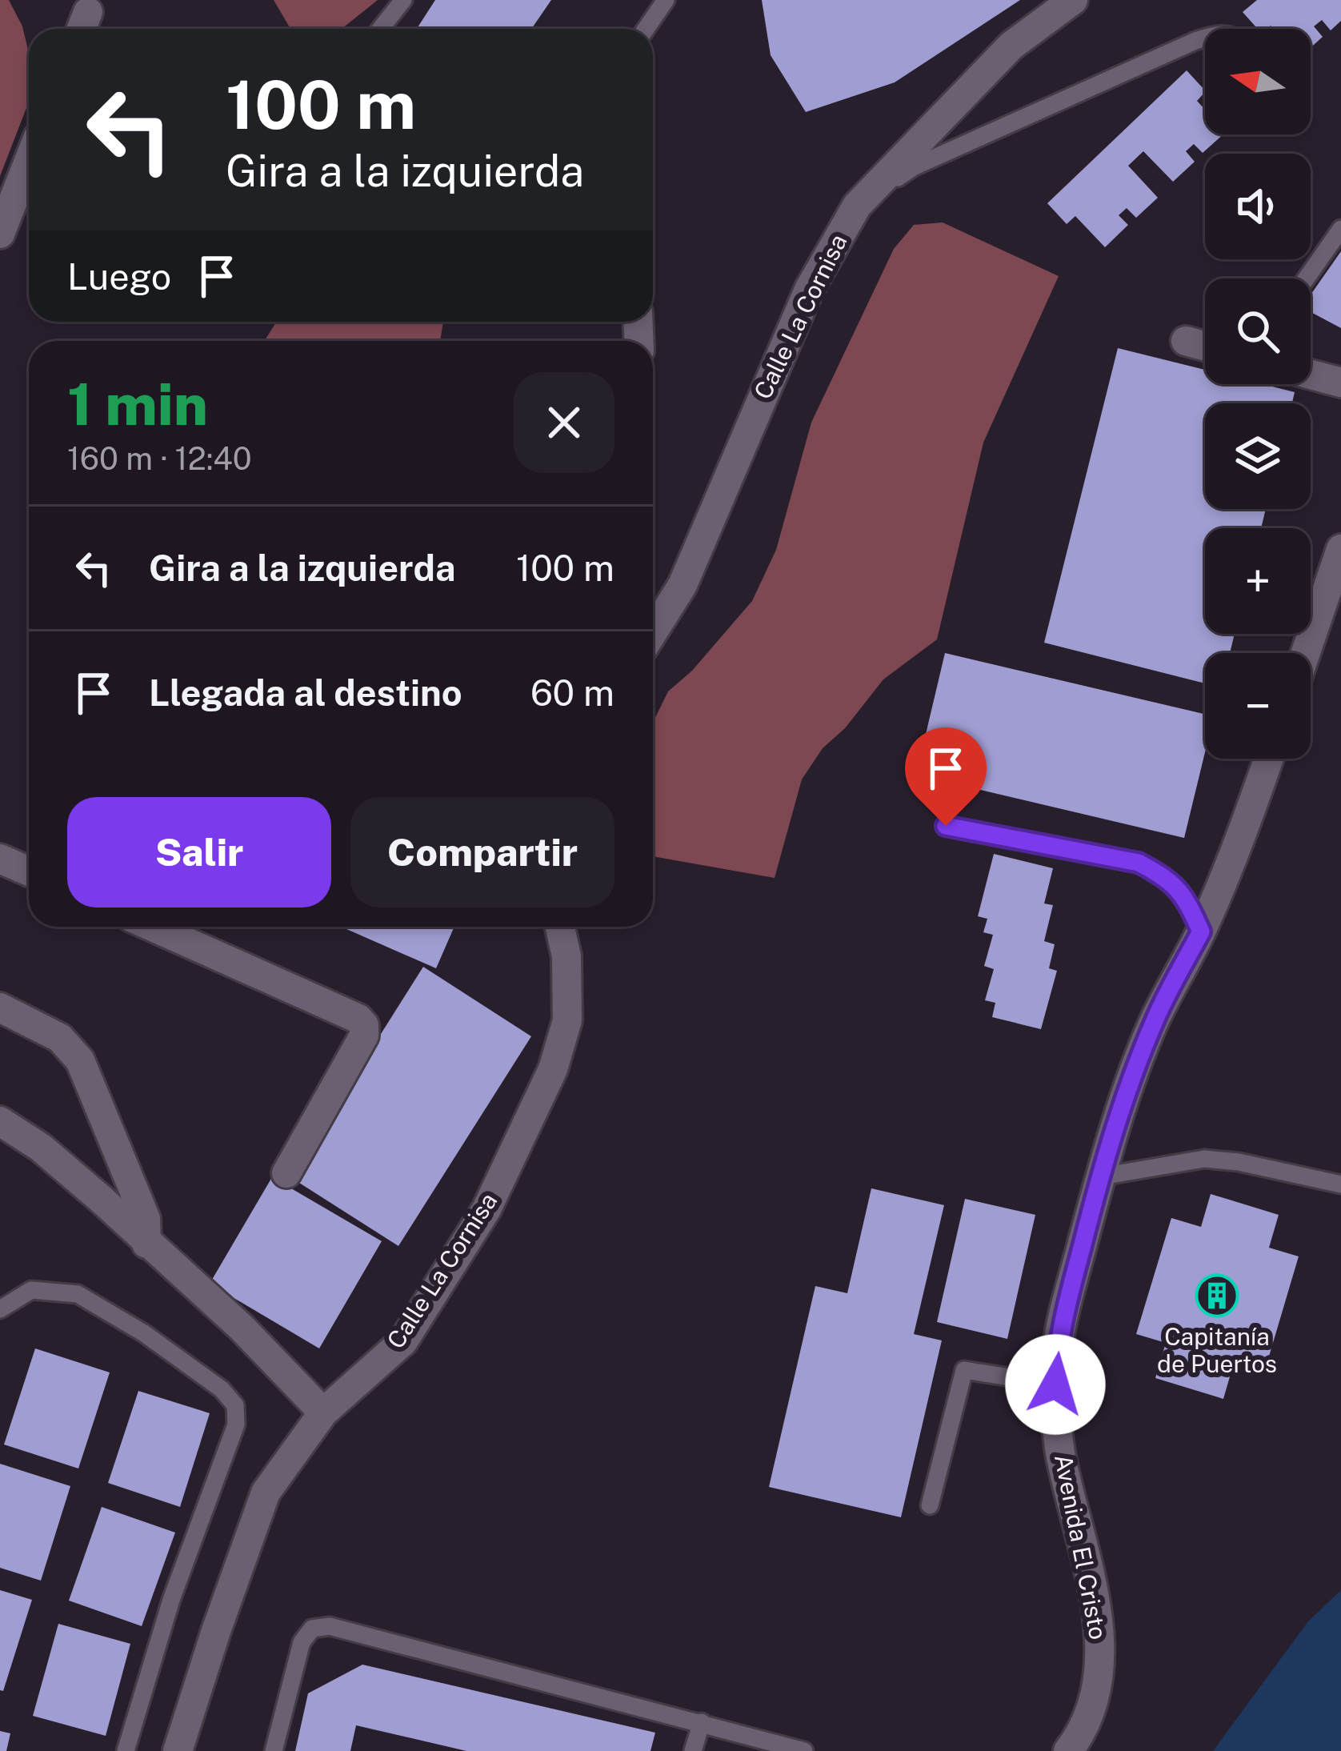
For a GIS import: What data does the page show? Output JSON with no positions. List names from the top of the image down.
{
  "streets": {
    "street": ["Calle La Cornisa", "Avenida El Cristo"]
  },
  "places": {
    "building": ["Capitanía de Puertos"]
  },
  "north": "left",
  "page": {
    "map_buttons": ["+", "−"],
    "turn": ["100 m", "Gira a la izquierda"],
    "then": "Luego",
    "heading": ["1 min", "160 m · 12:40"],
    "list": [
      {
        "name": "Gira a la izquierda",
        "value": "100 m"
      },
      {
        "name": "Llegada al destino",
        "value": "60 m"
      }
    ],
    "buttons": ["Salir", "Compartir"]
  }
}
